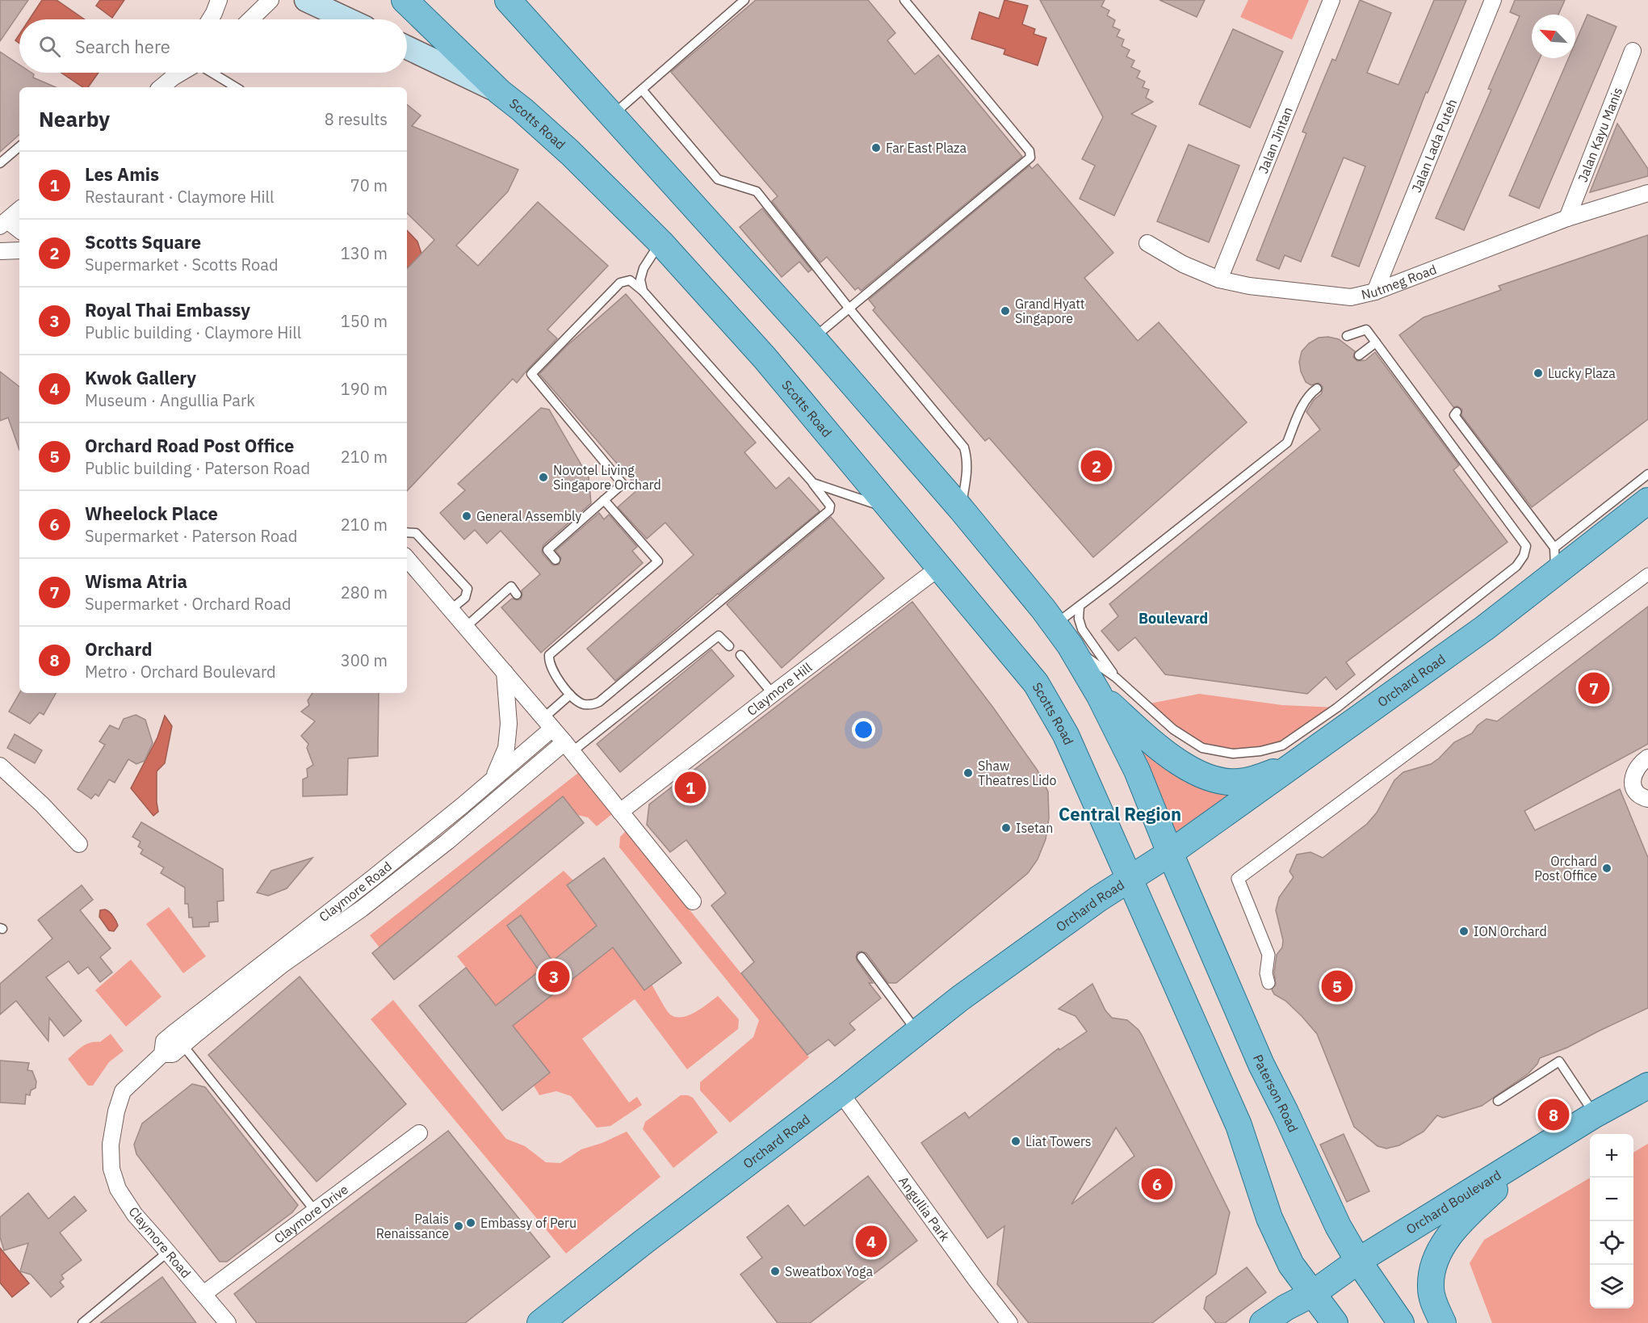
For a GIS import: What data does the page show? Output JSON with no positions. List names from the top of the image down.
{
  "streets": {
    "main road": [
      "Scotts Road",
      "Orchard Road",
      "Paterson Road",
      "Orchard Boulevard"
    ],
    "street": [
      "Jalan Kayu Manis",
      "Jalan Jintan",
      "Jalan Lada Puteh",
      "Nutmeg Road",
      "Claymore Hill",
      "Claymore Road",
      "Angullia Park",
      "Claymore Drive"
    ]
  },
  "crossings": [
    ["Scotts Road", "Orchard Road"],
    ["Scotts Road", "Claymore Hill"],
    ["Jalan Kayu Manis", "Nutmeg Road"],
    ["Jalan Jintan", "Nutmeg Road"],
    ["Jalan Lada Puteh", "Nutmeg Road"],
    ["Orchard Road", "Paterson Road"],
    ["Orchard Road", "Angullia Park"],
    ["Claymore Road", "Claymore Drive"],
    ["Paterson Road", "Orchard Boulevard"]
  ],
  "districts": ["Boulevard", "Central Region"],
  "places": [
    "Far East Plaza",
    "Grand Hyatt Singapore",
    "Lucky Plaza",
    "Novotel Living Singapore Orchard",
    "General Assembly",
    "Shaw Theatres Lido",
    "Isetan",
    "Orchard Post Office",
    "ION Orchard",
    "Liat Towers",
    "Embassy of Peru",
    "Palais Renaissance",
    "Sweatbox Yoga"
  ],
  "north": "top left",
  "page": {
    "search": "Search here",
    "heading": ["Nearby", "8 results"],
    "list": [
      {
        "mark": "1",
        "name": "Les Amis",
        "note": "Restaurant · Claymore Hill",
        "value": "70 m"
      },
      {
        "mark": "2",
        "name": "Scotts Square",
        "note": "Supermarket · Scotts Road",
        "value": "130 m"
      },
      {
        "mark": "3",
        "name": "Royal Thai Embassy",
        "note": "Public building · Claymore Hill",
        "value": "150 m"
      },
      {
        "mark": "4",
        "name": "Kwok Gallery",
        "note": "Museum · Angullia Park",
        "value": "190 m"
      },
      {
        "mark": "5",
        "name": "Orchard Road Post Office",
        "note": "Public building · Paterson Road",
        "value": "210 m"
      },
      {
        "mark": "6",
        "name": "Wheelock Place",
        "note": "Supermarket · Paterson Road",
        "value": "210 m"
      },
      {
        "mark": "7",
        "name": "Wisma Atria",
        "note": "Supermarket · Orchard Road",
        "value": "280 m"
      },
      {
        "mark": "8",
        "name": "Orchard",
        "note": "Metro · Orchard Boulevard",
        "value": "300 m"
      }
    ],
    "pins": [
      "2",
      "7",
      "1",
      "3",
      "5",
      "8",
      "6",
      "4"
    ],
    "map_buttons": ["+", "−"]
  }
}
